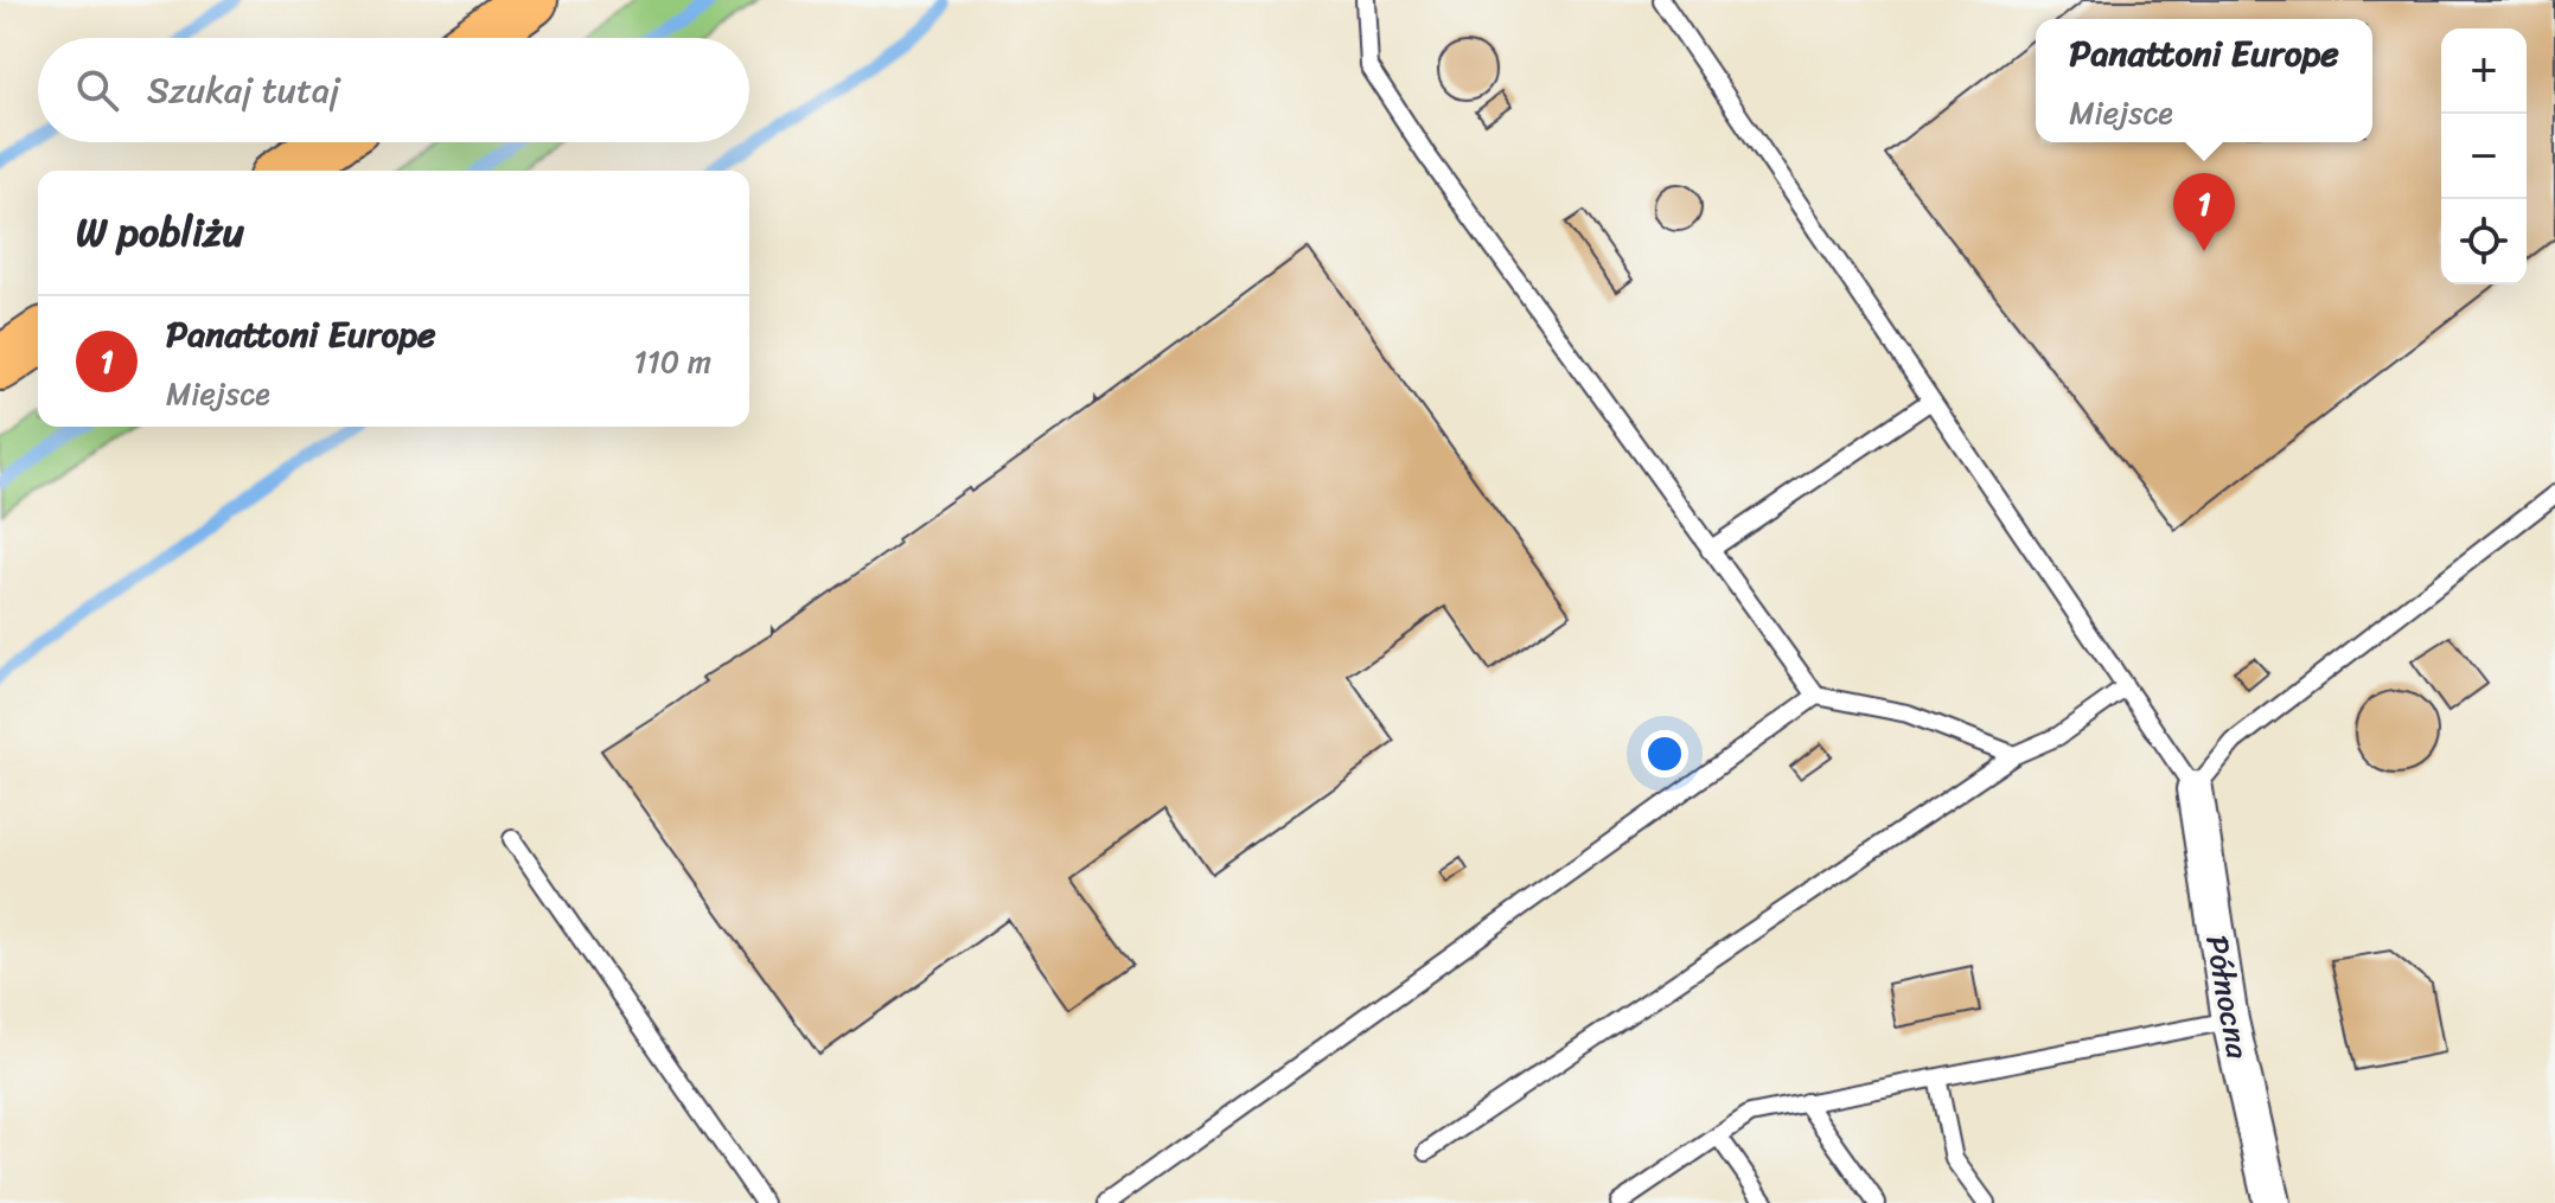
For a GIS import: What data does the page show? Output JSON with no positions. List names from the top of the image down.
{
  "streets": {
    "street": ["Północna"]
  },
  "page": {
    "popup": ["Panattoni Europe", "Miejsce"],
    "map_buttons": ["+", "−"],
    "search": "Szukaj tutaj",
    "heading": "W pobliżu",
    "pins": "1",
    "list": [
      {
        "mark": "1",
        "name": "Panattoni Europe",
        "note": "Miejsce",
        "value": "110 m"
      }
    ]
  }
}
